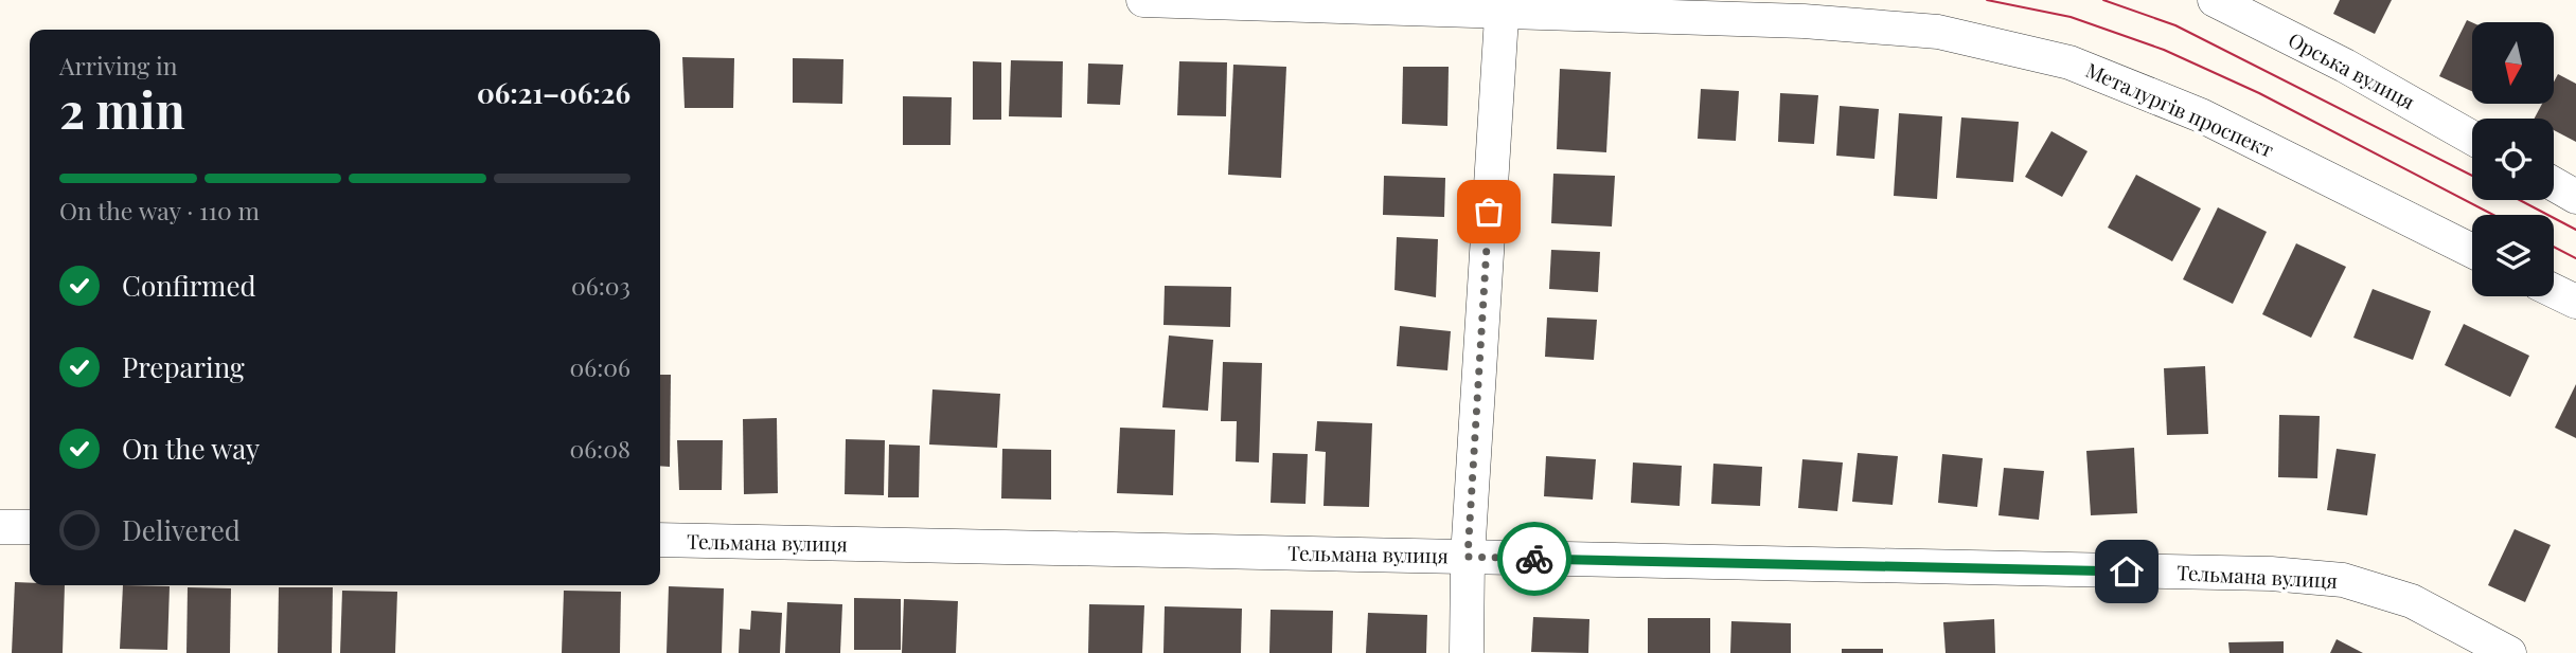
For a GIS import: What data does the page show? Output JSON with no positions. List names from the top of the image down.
{
  "streets": {
    "street": ["Орська вулиця", "Металургів проспект", "Тельмана вулиця"]
  },
  "north": "bottom",
  "page": {
    "heading": ["2 min", "Arriving in", "06:21–06:26"],
    "bar": "On the way · 110 m",
    "list": [
      ["Confirmed", "06:03"],
      ["Preparing", "06:06"],
      ["On the way", "06:08"],
      "Delivered"
    ]
  }
}
